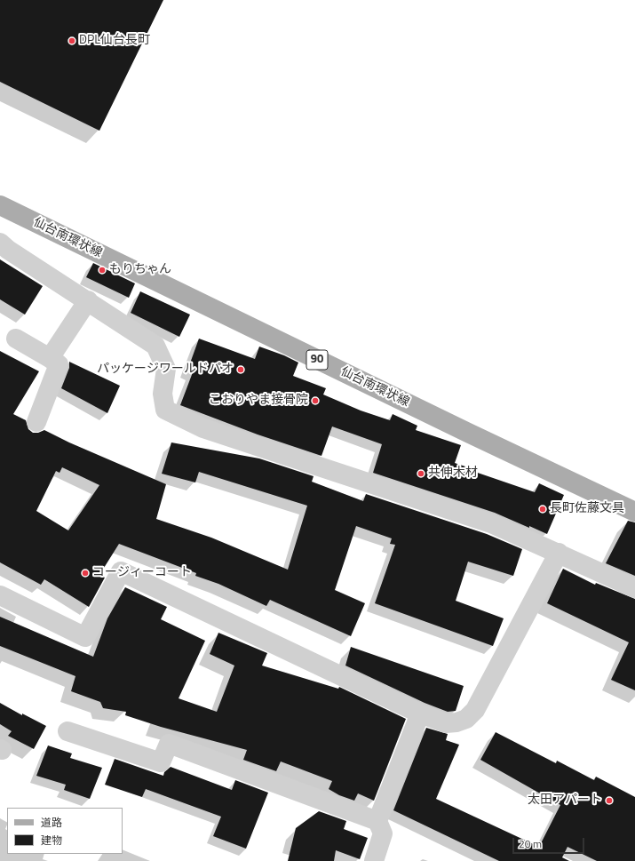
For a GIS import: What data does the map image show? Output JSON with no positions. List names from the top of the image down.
{
  "streets": {
    "main road": ["仙台南環状線", "90"]
  },
  "places": [
    "DPL仙台長町",
    "もりちゃん",
    "パッケージワールドパオ",
    "こおりやま接骨院",
    "共伸木材",
    "長町佐藤文具",
    "コージィーコート",
    "太田アパート"
  ],
  "legend": ["道路", "建物"],
  "scale_bar": "20 m"
}
